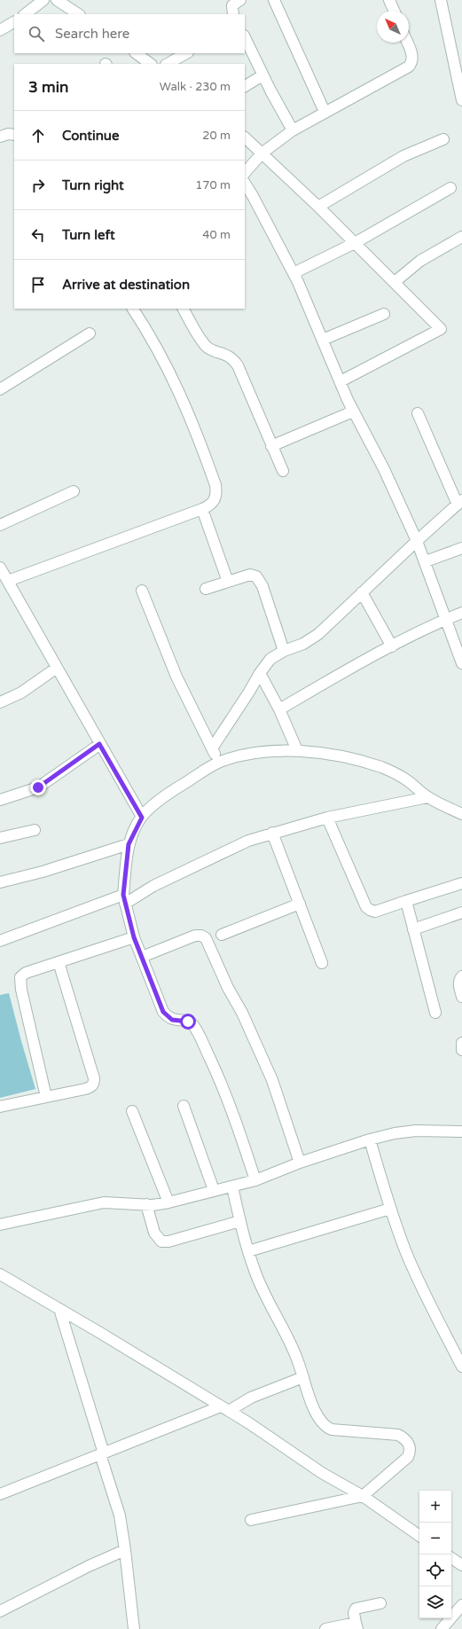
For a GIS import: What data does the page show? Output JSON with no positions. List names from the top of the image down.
{
  "north": "top left",
  "page": {
    "search": "Search here",
    "heading": ["3 min", "Walk · 230 m"],
    "list": [
      ["Continue", "20 m"],
      ["Turn right", "170 m"],
      ["Turn left", "40 m"],
      "Arrive at destination"
    ],
    "map_buttons": ["+", "−"]
  }
}
